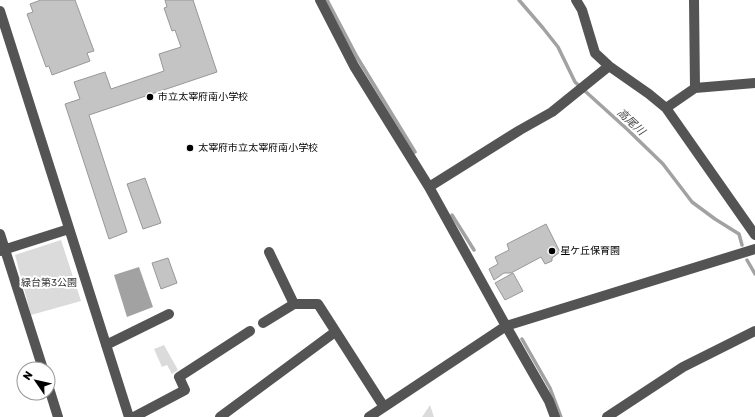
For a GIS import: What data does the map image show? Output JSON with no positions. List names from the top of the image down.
{
  "water": ["高尾川"],
  "parks": ["緑台第3公園"],
  "places": ["市立太宰府南小学校", "太宰府市立太宰府南小学校", "星ケ丘保育園"],
  "north": "top left"
}
